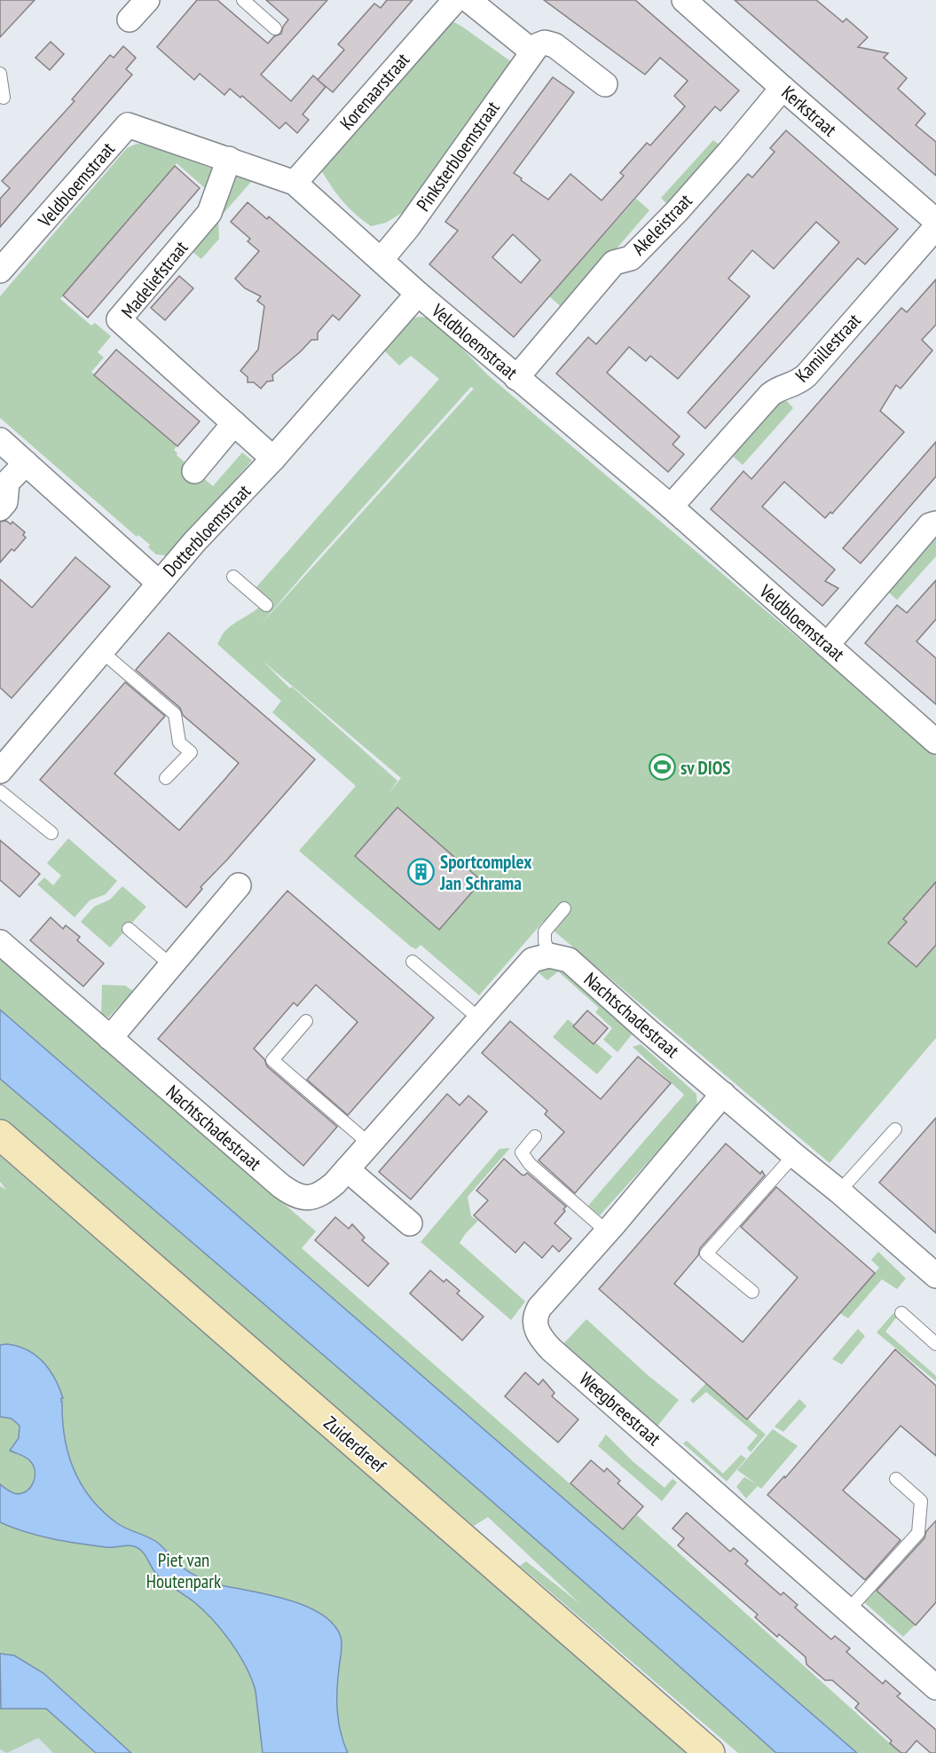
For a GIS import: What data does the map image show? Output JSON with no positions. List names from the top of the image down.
{
  "streets": {
    "street": [
      "Korenaarstraat",
      "Kerkstraat",
      "Pinksterbloemstraat",
      "Veldbloemstraat",
      "Akeleistraat",
      "Madeliefstraat",
      "Kamillestraat",
      "Dotterbloemstraat",
      "Nachtschadestraat",
      "Weegbreestraat",
      "Zuiderdreef"
    ]
  },
  "crossings": [
    ["Korenaarstraat", "Veldbloemstraat"],
    ["Kerkstraat", "Akeleistraat"],
    ["Pinksterbloemstraat", "Veldbloemstraat"],
    ["Veldbloemstraat", "Akeleistraat"],
    ["Veldbloemstraat", "Madeliefstraat"],
    ["Veldbloemstraat", "Kamillestraat"],
    ["Veldbloemstraat", "Dotterbloemstraat"],
    ["Madeliefstraat", "Dotterbloemstraat"],
    ["Nachtschadestraat", "Weegbreestraat"]
  ],
  "parks": ["Piet van Houtenpark"],
  "places": {
    "sports": ["sv DIOS"],
    "building": ["Sportcomplex Jan Schrama"]
  }
}
